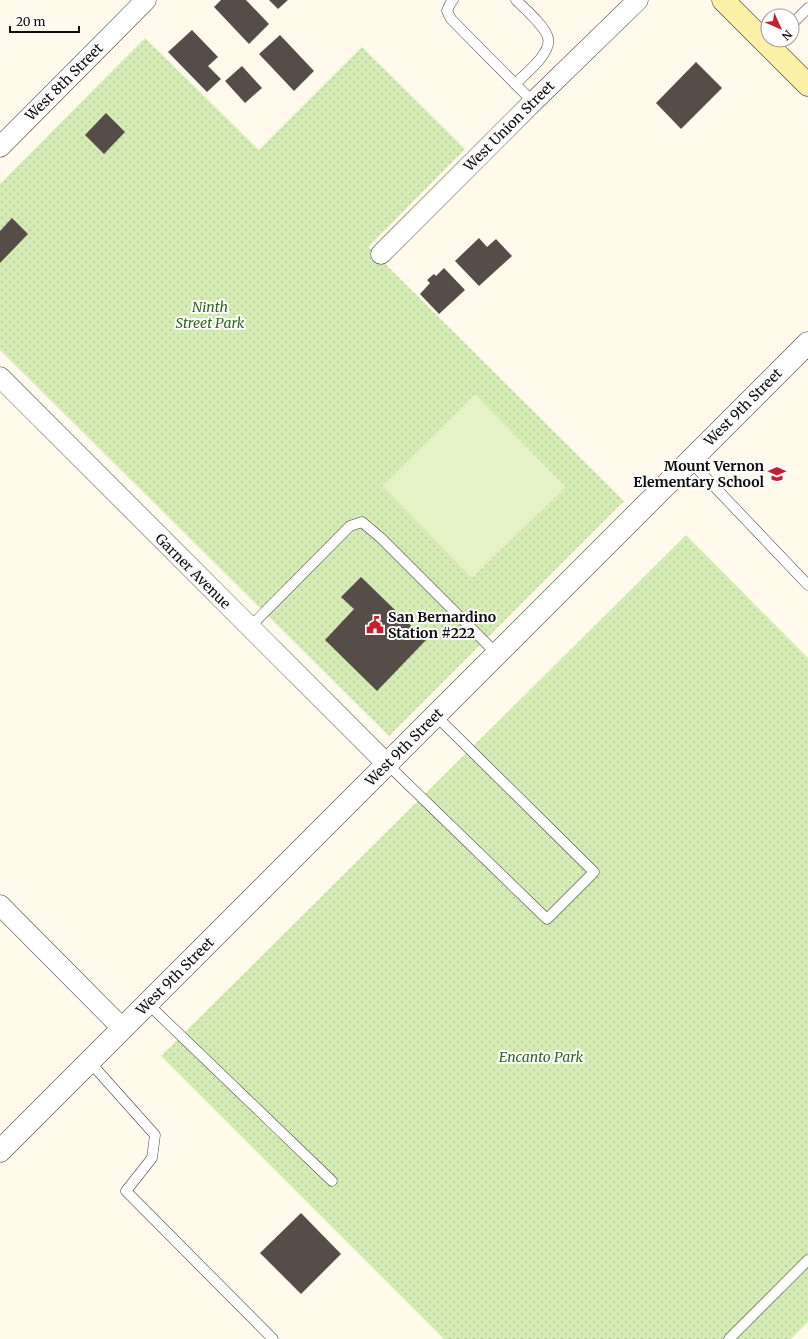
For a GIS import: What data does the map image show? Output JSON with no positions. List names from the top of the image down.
{
  "streets": {
    "street": [
      "West 8th Street",
      "West Union Street",
      "West 9th Street",
      "Garner Avenue"
    ]
  },
  "crossings": [
    ["West 9th Street", "Garner Avenue"]
  ],
  "parks": ["Ninth Street Park", "Encanto Park"],
  "places": {
    "school or university": ["Mount Vernon Elementary School"],
    "public building": ["San Bernardino Station #222"]
  },
  "scale_bar": "20 m",
  "north": "bottom right"
}
